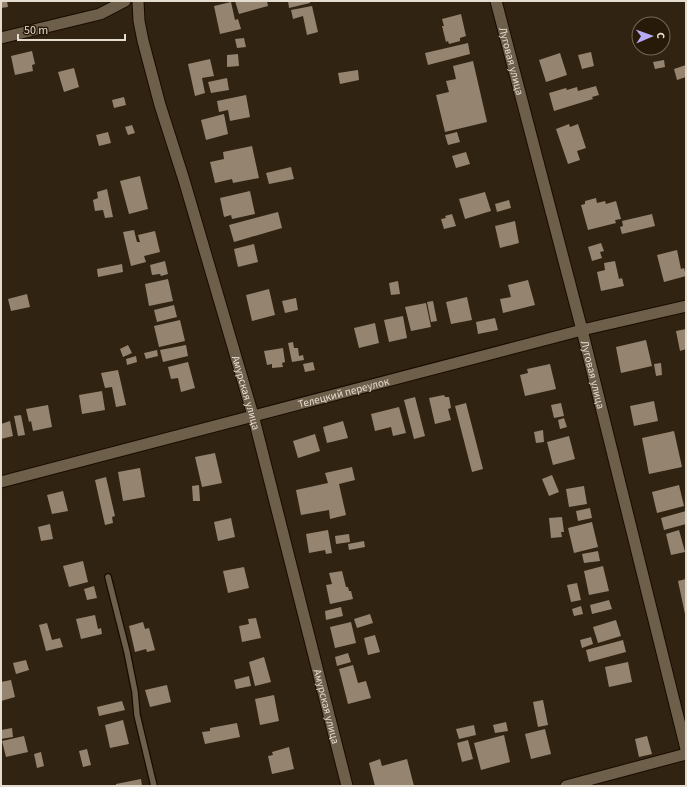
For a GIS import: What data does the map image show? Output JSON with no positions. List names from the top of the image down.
{
  "streets": {
    "street": ["Луговая улица", "Амурская улица", "Телецкий переулок"]
  },
  "crossings": [
    ["Луговая улица", "Телецкий переулок"],
    ["Амурская улица", "Телецкий переулок"]
  ],
  "scale_bar": "50 m",
  "north": "right"
}
